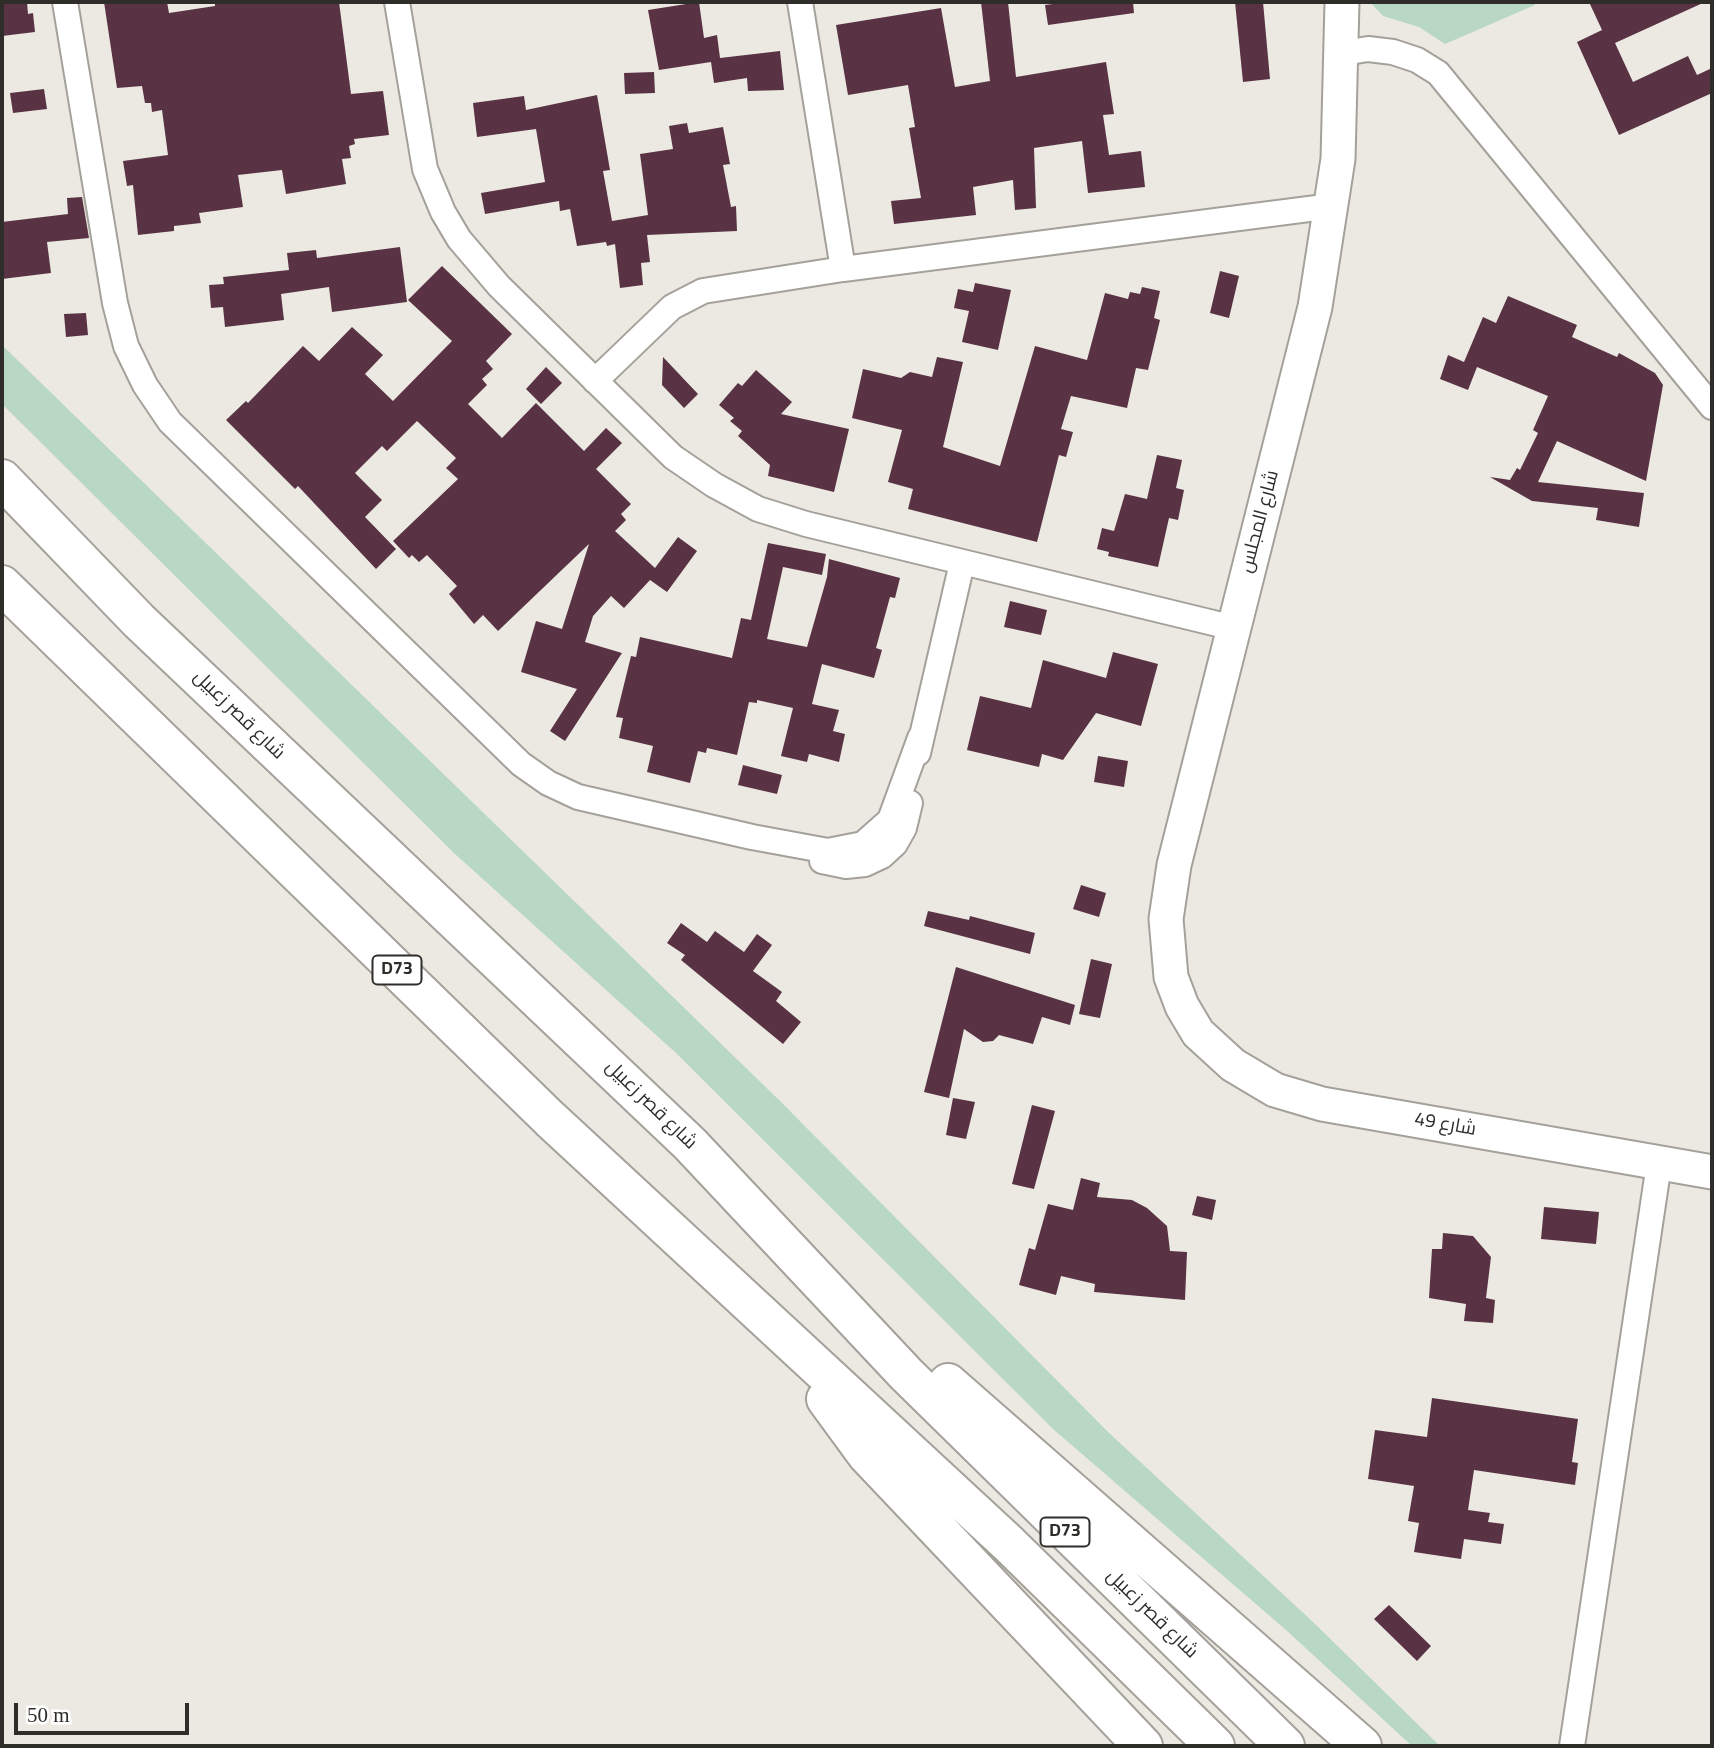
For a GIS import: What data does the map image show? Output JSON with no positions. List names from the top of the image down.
{
  "streets": {
    "main road": ["شارع قصر زعبيل", "D73"],
    "street": ["شارع المجلس", "شارع 49"]
  },
  "crossings": [
    ["شارع المجلس", "شارع 49"]
  ],
  "scale_bar": "50 m"
}
